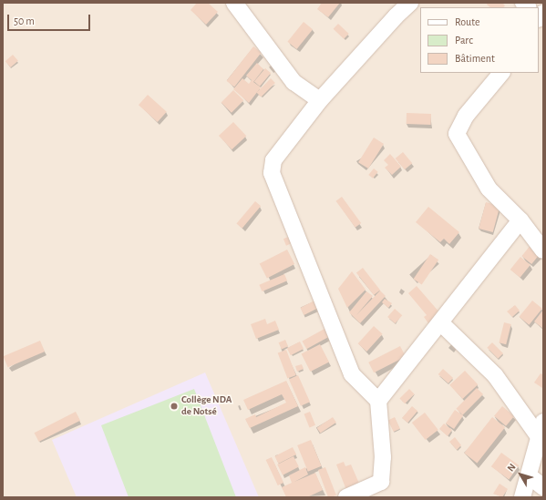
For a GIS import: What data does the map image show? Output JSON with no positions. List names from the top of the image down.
{
  "places": ["Collège NDA de Notsé"],
  "legend": ["Route", "Parc", "Bâtiment"],
  "scale_bar": "50 m",
  "north": "top left"
}
